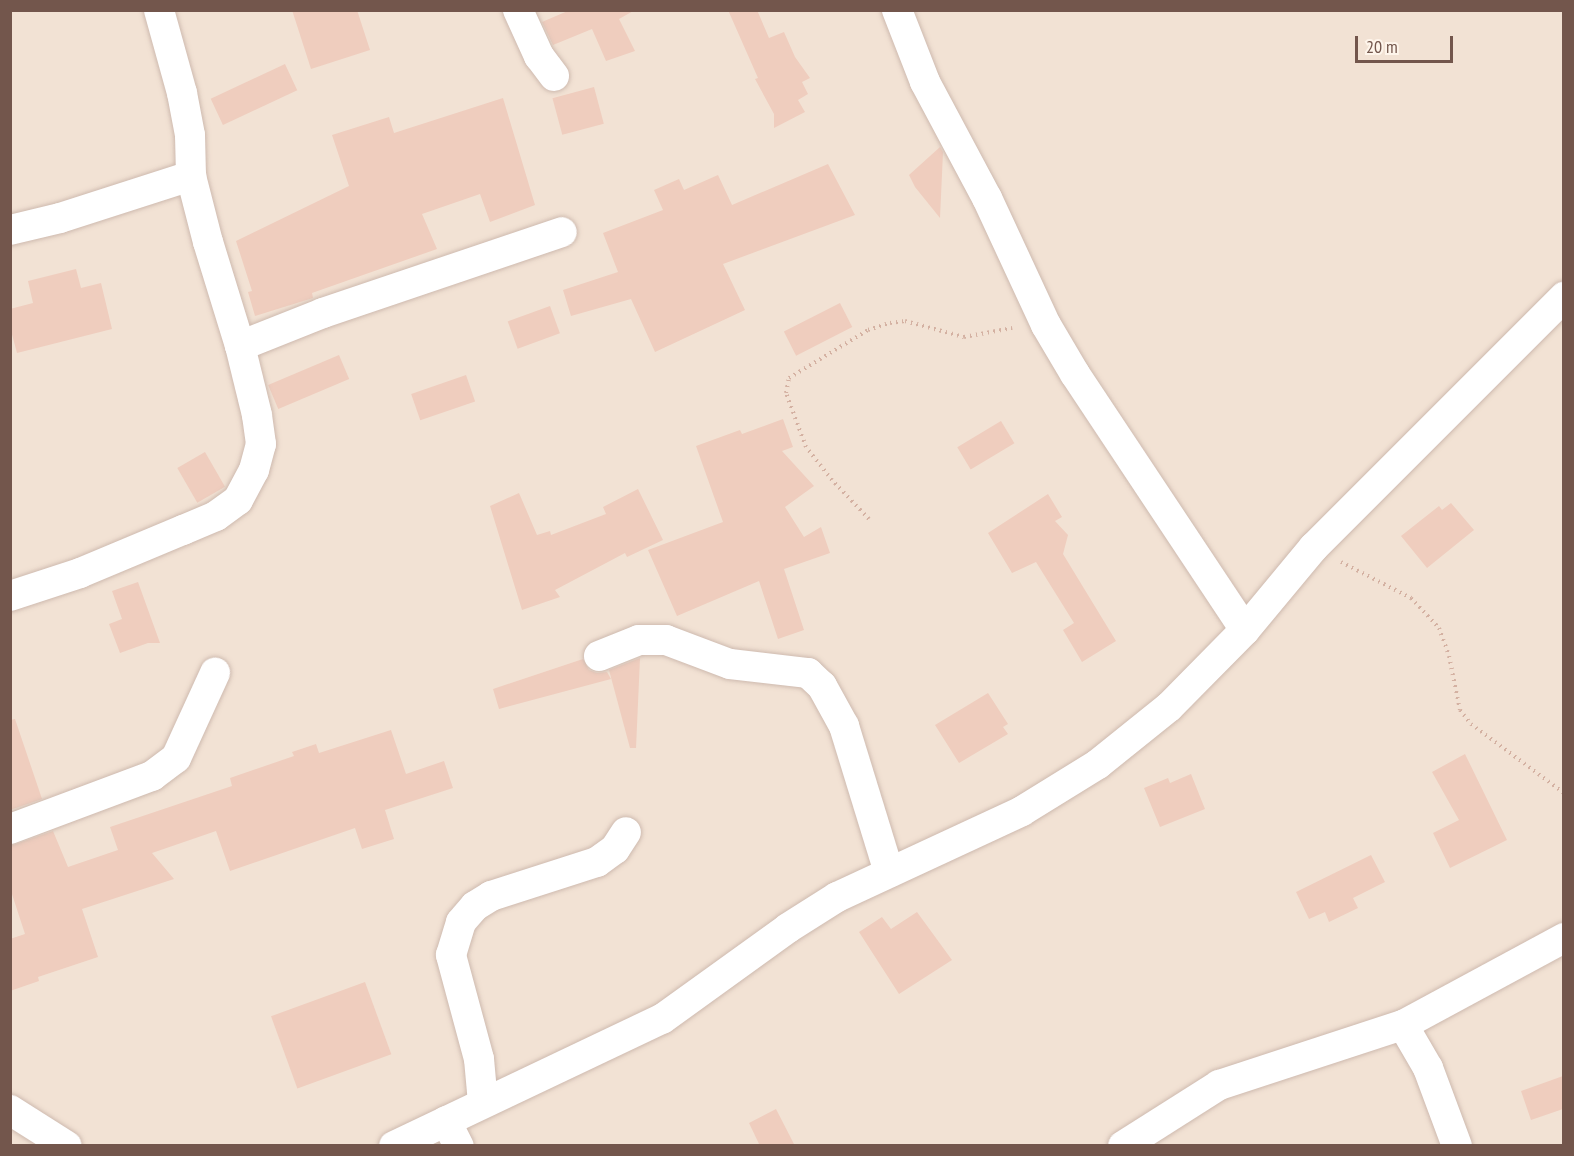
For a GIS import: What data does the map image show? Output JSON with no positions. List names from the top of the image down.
{
  "scale_bar": "20 m"
}
